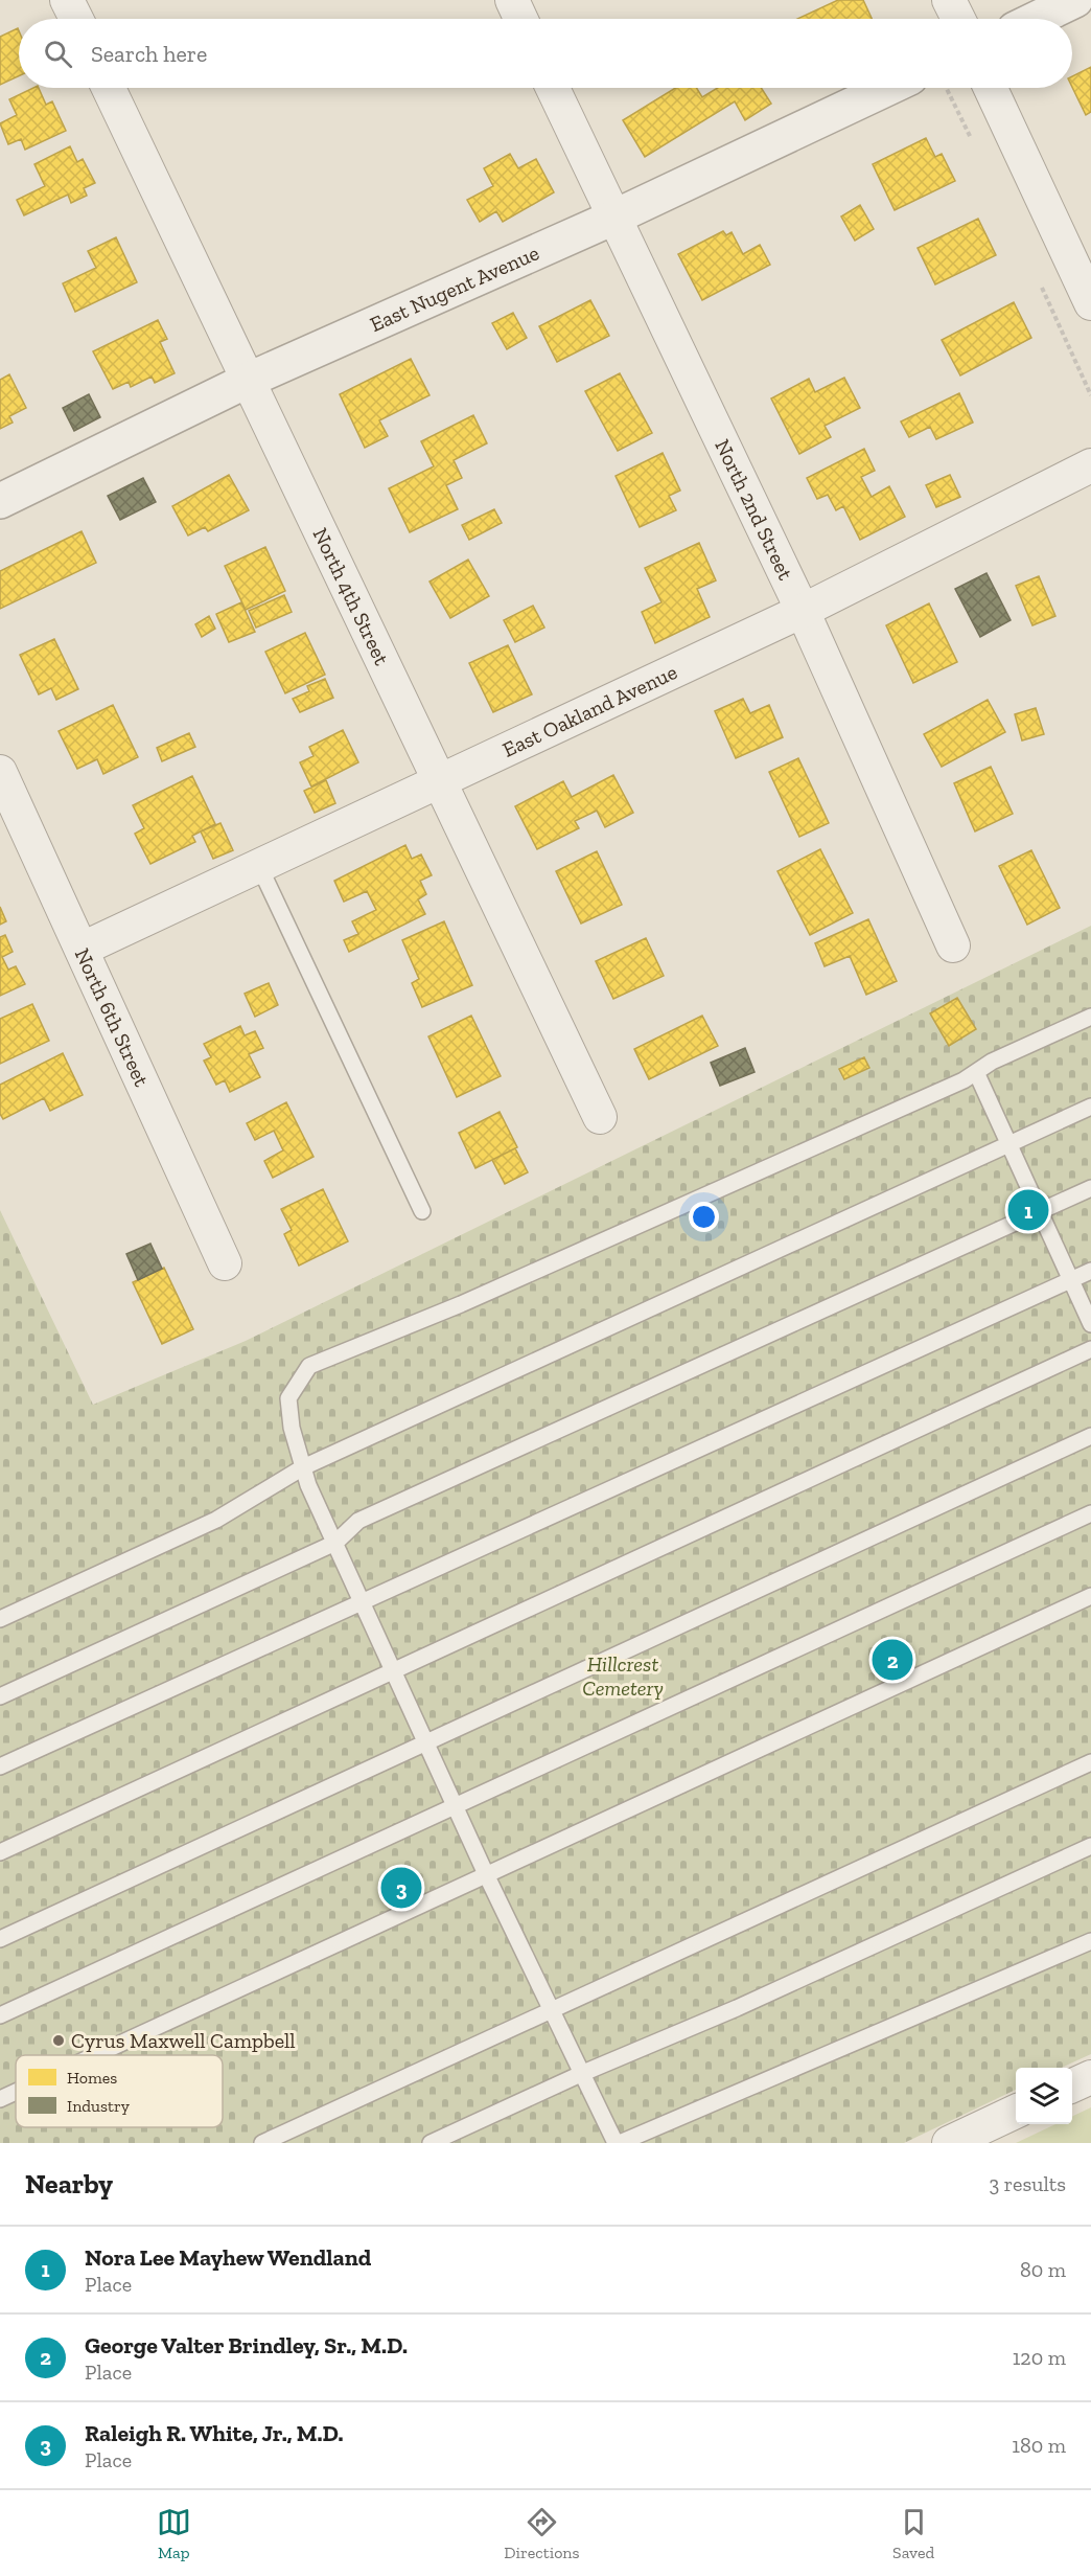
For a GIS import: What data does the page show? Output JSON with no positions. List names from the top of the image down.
{
  "streets": {
    "street": [
      "East Nugent Avenue",
      "North 2nd Street",
      "North 4th Street",
      "East Oakland Avenue",
      "North 6th Street"
    ]
  },
  "crossings": [
    ["East Nugent Avenue", "North 2nd Street"],
    ["East Nugent Avenue", "North 4th Street"],
    ["North 2nd Street", "East Oakland Avenue"],
    ["North 4th Street", "East Oakland Avenue"],
    ["East Oakland Avenue", "North 6th Street"]
  ],
  "parks": ["Hillcrest Cemetery"],
  "places": ["Cyrus Maxwell Campbell"],
  "legend": ["Homes", "Industry"],
  "page": {
    "search": "Search here",
    "pins": ["1", "2", "3"],
    "heading": ["Nearby", "3 results"],
    "list": [
      {
        "mark": "1",
        "name": "Nora Lee Mayhew Wendland",
        "note": "Place",
        "value": "80 m"
      },
      {
        "mark": "2",
        "name": "George Valter Brindley, Sr., M.D.",
        "note": "Place",
        "value": "120 m"
      },
      {
        "mark": "3",
        "name": "Raleigh R. White, Jr., M.D.",
        "note": "Place",
        "value": "180 m"
      }
    ],
    "nav": ["Map", "Directions", "Saved"]
  }
}
